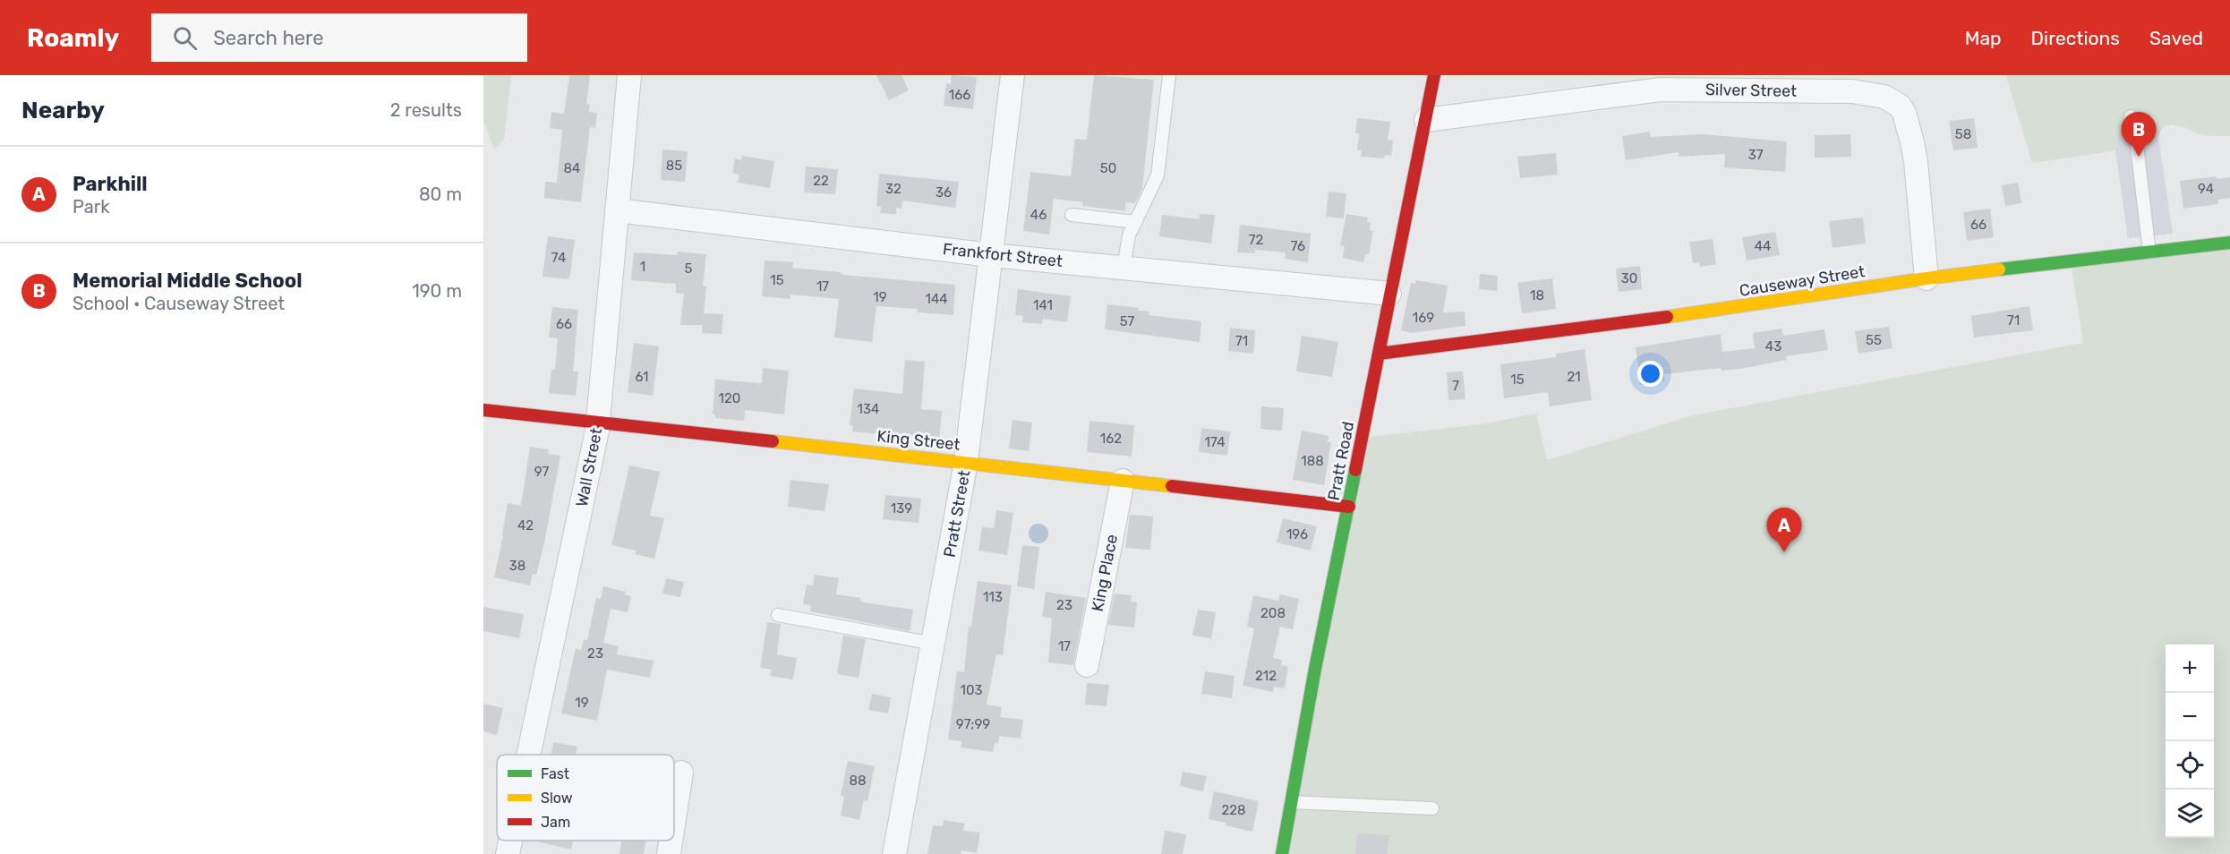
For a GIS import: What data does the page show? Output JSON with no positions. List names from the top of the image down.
{
  "streets": {
    "street": [
      "Silver Street",
      "Frankfort Street",
      "Causeway Street",
      "King Street",
      "Pratt Road",
      "Wall Street",
      "Pratt Street",
      "King Place"
    ]
  },
  "crossings": [
    ["Silver Street", "Causeway Street"],
    ["Silver Street", "Pratt Road"],
    ["Frankfort Street", "Pratt Road"],
    ["Frankfort Street", "Wall Street"],
    ["Frankfort Street", "Pratt Street"],
    ["Causeway Street", "Pratt Road"],
    ["King Street", "Pratt Road"],
    ["King Street", "Wall Street"],
    ["King Street", "Pratt Street"],
    ["King Street", "King Place"]
  ],
  "house_numbers": [
    "166",
    "58",
    "37",
    "85",
    "84",
    "50",
    "22",
    "32",
    "94",
    "36",
    "46",
    "66",
    "72",
    "76",
    "44",
    "74",
    "1",
    "5",
    "30",
    "15",
    "17",
    "18",
    "19",
    "144",
    "141",
    "169",
    "71",
    "57",
    "66",
    "55",
    "71",
    "43",
    "61",
    "21",
    "15",
    "7",
    "120",
    "134",
    "162",
    "174",
    "188",
    "97",
    "139",
    "42",
    "196",
    "38",
    "113",
    "23",
    "208",
    "17",
    "23",
    "212",
    "103",
    "19",
    "97;99",
    "88",
    "228"
  ],
  "legend": ["Fast", "Slow", "Jam"],
  "page": {
    "header": "Roamly",
    "search": "Search here",
    "nav": ["Map", "Directions", "Saved"],
    "heading": ["Nearby", "2 results"],
    "pins": ["B", "A"],
    "list": [
      {
        "mark": "A",
        "name": "Parkhill",
        "note": "Park",
        "value": "80 m"
      },
      {
        "mark": "B",
        "name": "Memorial Middle School",
        "note": "School · Causeway Street",
        "value": "190 m"
      }
    ],
    "map_buttons": ["+", "−"]
  }
}
